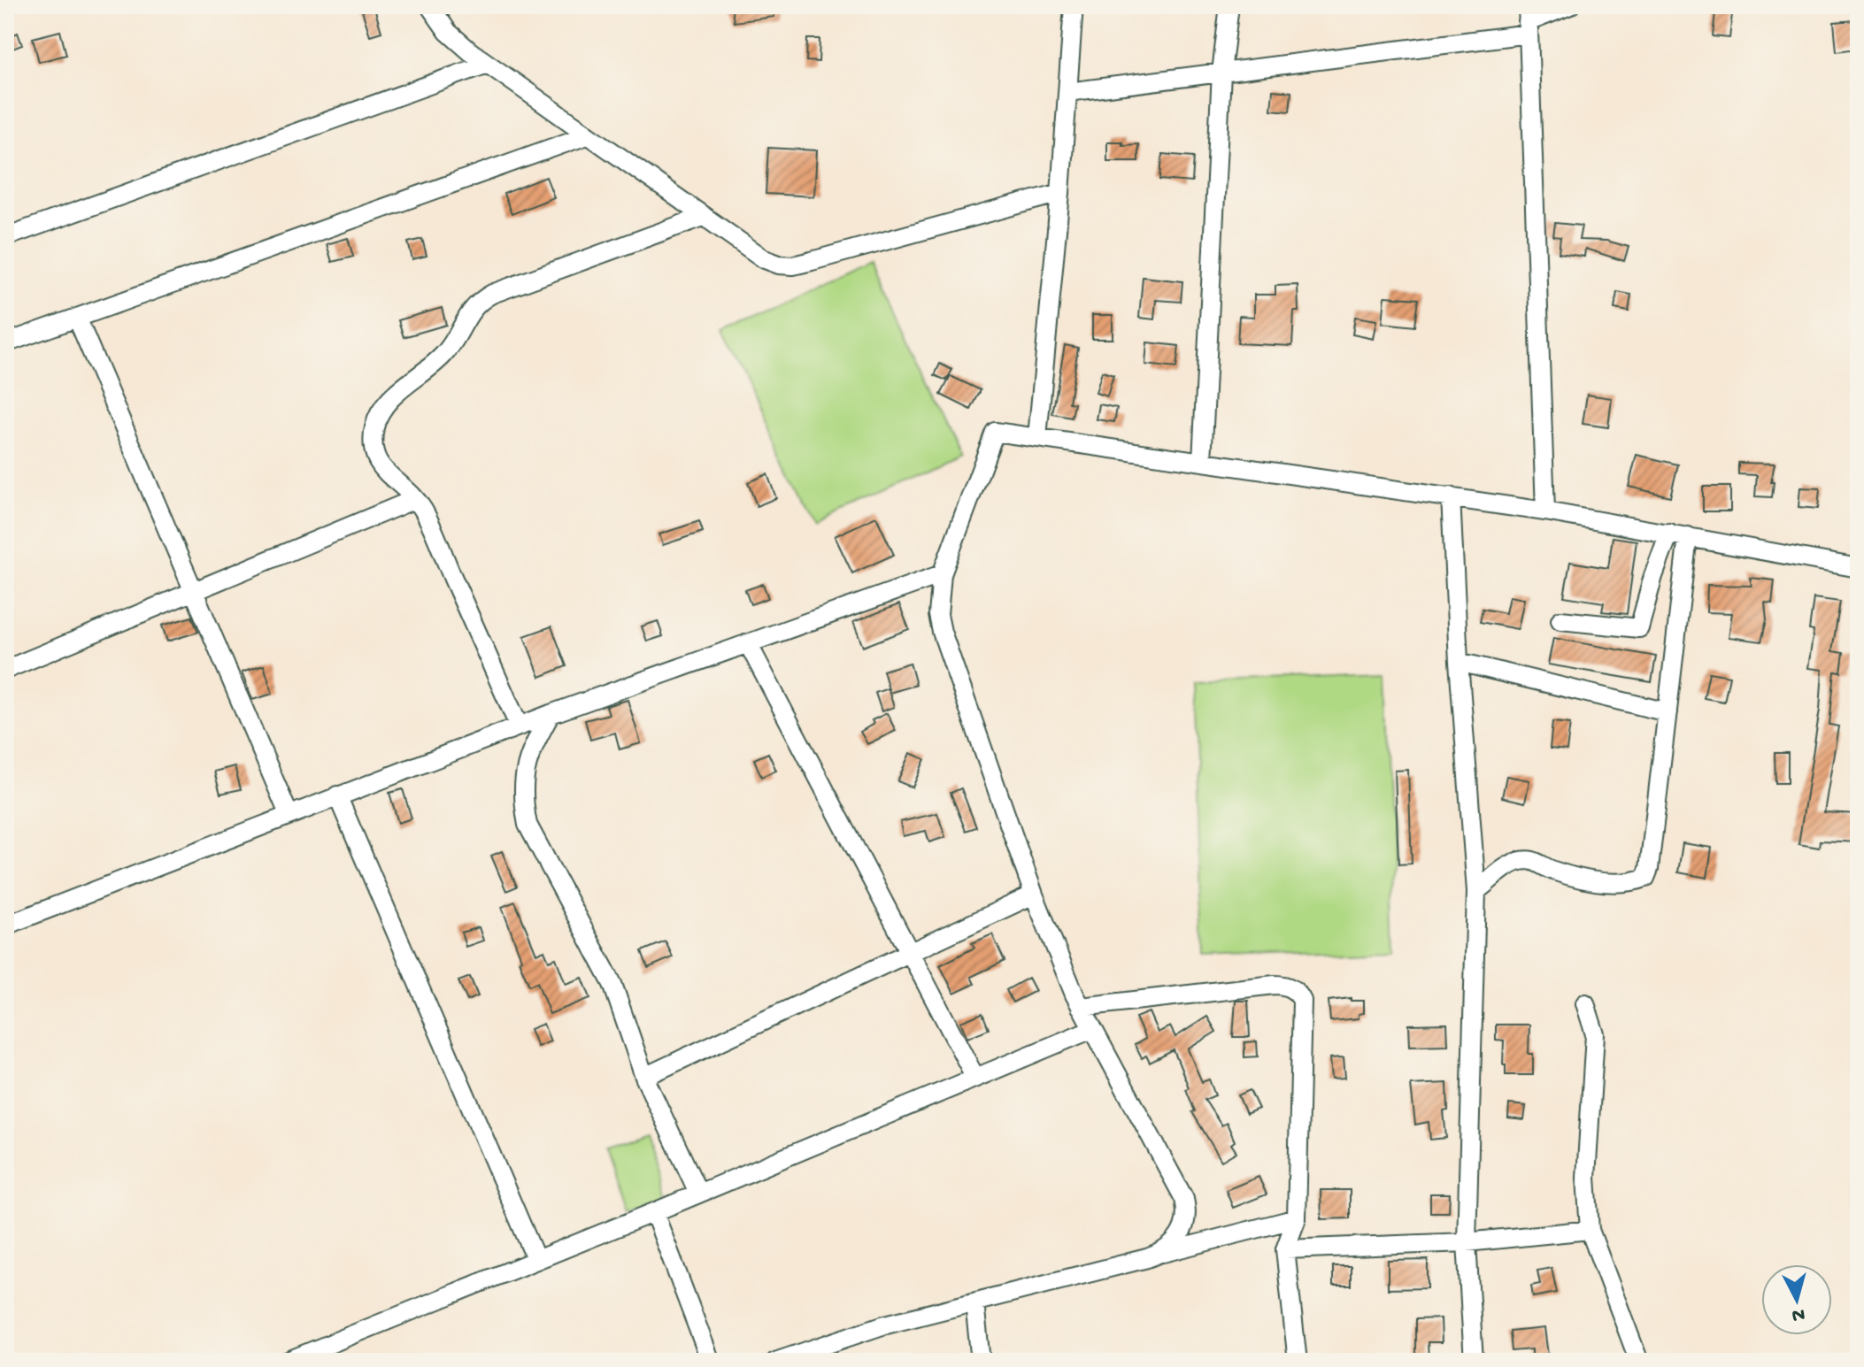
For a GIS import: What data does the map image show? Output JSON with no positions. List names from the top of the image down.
{
  "north": "bottom"
}
